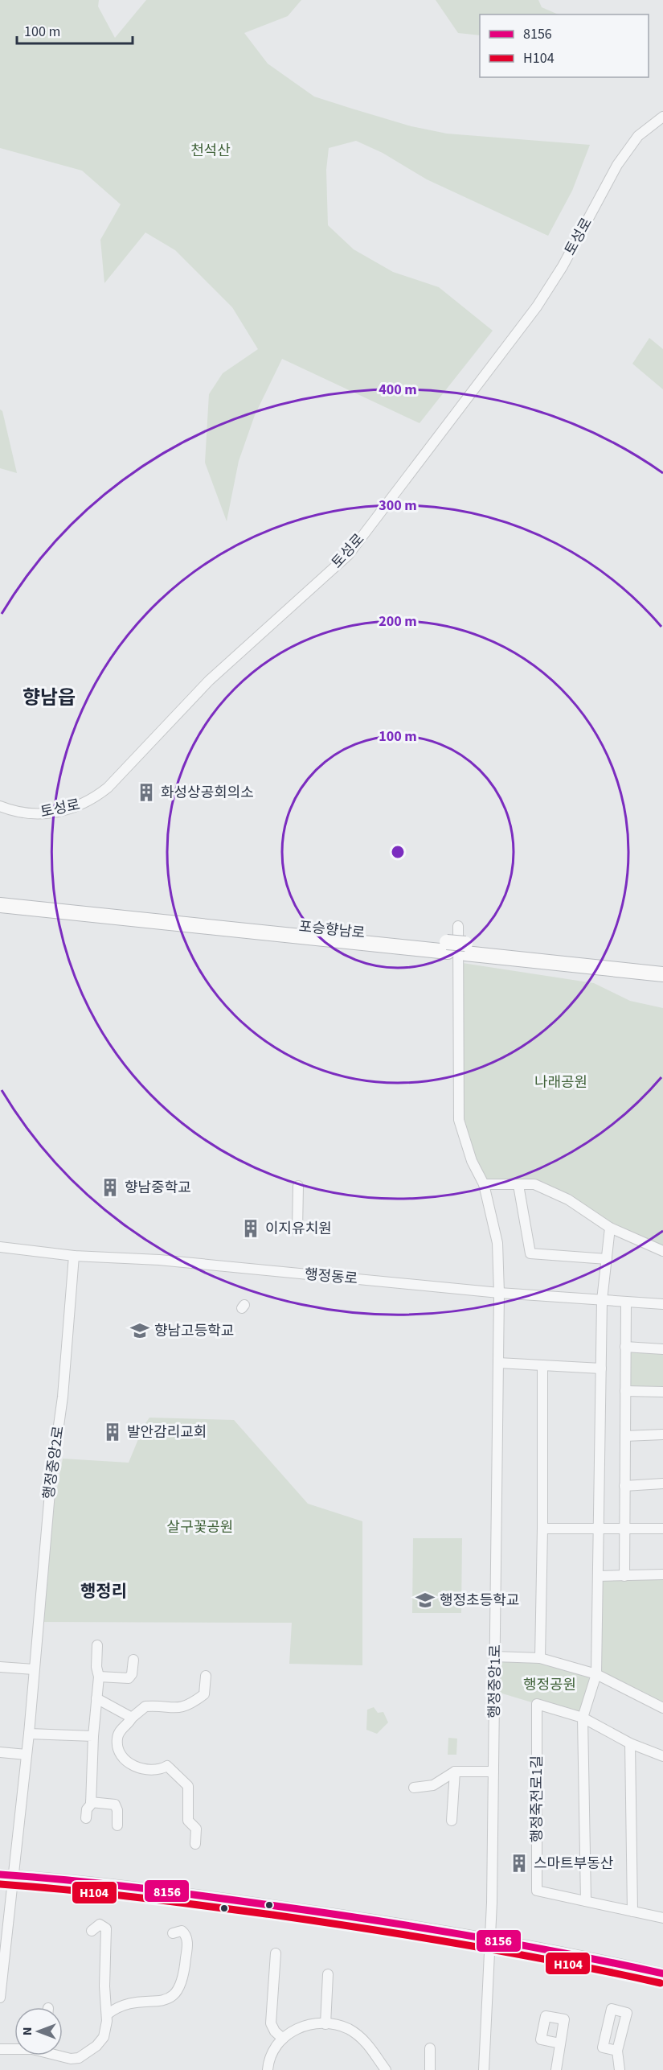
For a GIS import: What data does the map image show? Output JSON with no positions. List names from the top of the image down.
{
  "streets": {
    "highway": ["포승향남로"],
    "street": [
      "토성로",
      "행정동로",
      "행정중앙2로",
      "행정중앙1로",
      "행정죽전로1길"
    ]
  },
  "crossings": [
    ["행정동로", "행정중앙2로"],
    ["행정동로", "행정중앙1로"]
  ],
  "districts": ["향남읍", "행정리"],
  "parks": [
    "천석산",
    "나래공원",
    "살구꽃공원",
    "행정공원"
  ],
  "places": {
    "building": [
      "화성상공회의소",
      "향남중학교",
      "이지유치원",
      "발안감리교회",
      "스마트부동산"
    ],
    "school or university": ["향남고등학교", "행정초등학교"]
  },
  "lines": ["transit line 8156", "transit line H104"],
  "legend": ["8156", "H104"],
  "scale_bar": "100 m",
  "north": "left",
  "rings": [
    "400 m",
    "300 m",
    "200 m",
    "100 m"
  ]
}
